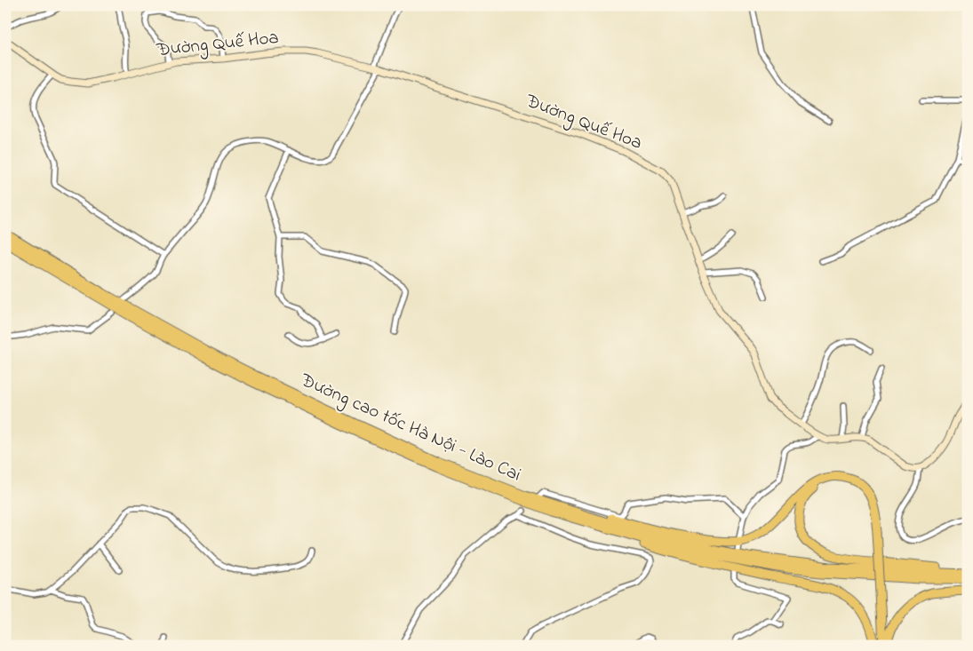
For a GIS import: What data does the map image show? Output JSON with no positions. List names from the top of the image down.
{
  "streets": {
    "highway": ["Đường cao tốc Hà Nội - Lào Cai"],
    "street": ["Đường Quế Hoa"]
  }
}
